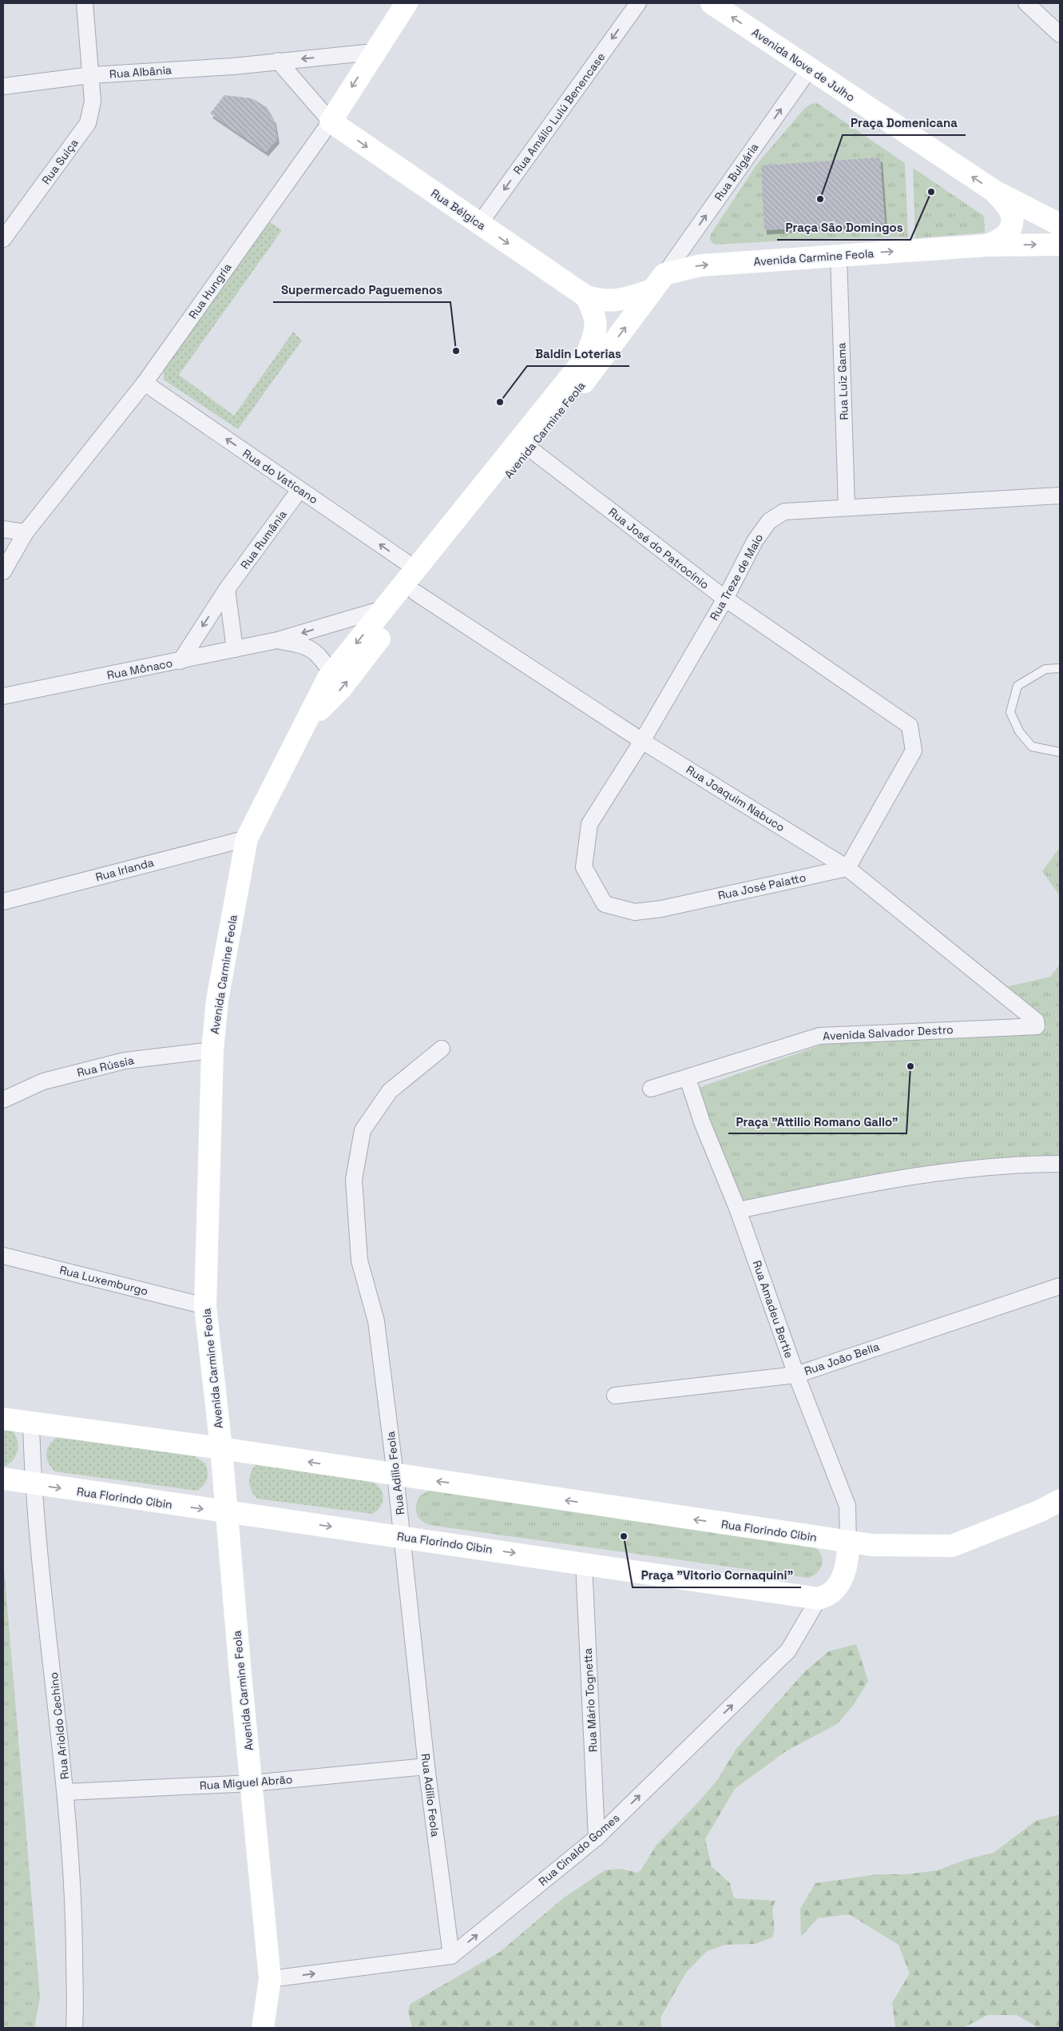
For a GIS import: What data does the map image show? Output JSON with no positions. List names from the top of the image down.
{
  "streets": {
    "main road": [
      "Avenida Nove de Julho",
      "Rua Bélgica",
      "Avenida Carmine Feola",
      "Rua Hungria",
      "Rua Florindo Cibin"
    ],
    "street": [
      "Rua Albânia",
      "Rua Amálio Lulú Benencase",
      "Rua Suiça",
      "Rua Bulgária",
      "Rua Luiz Gama",
      "Rua do Vaticano",
      "Rua Rumânia",
      "Rua José do Patrocínio",
      "Rua Treze de Maio",
      "Rua Mônaco",
      "Rua Joaquim Nabuco",
      "Rua Irlanda",
      "Rua José Paiatto",
      "Avenida Salvador Destro",
      "Rua Rússia",
      "Rua Luxemburgo",
      "Rua Amadeu Bertie",
      "Rua João Bella",
      "Rua Adílio Feola",
      "Rua Mário Tognetta",
      "Rua Arioldo Cechino",
      "Rua Miguel Abrão",
      "Rua Cinaldo Gomes"
    ]
  },
  "crossings": [
    ["Avenida Nove de Julho", "Rua Bulgária"],
    ["Rua Albânia", "Rua Suiça"],
    ["Rua Albânia", "Rua Hungria"],
    ["Rua Amálio Lulú Benencase", "Rua Bélgica"],
    ["Rua Bulgária", "Rua Bélgica"],
    ["Rua Bulgária", "Avenida Carmine Feola"],
    ["Rua Bélgica", "Avenida Carmine Feola"],
    ["Rua Bélgica", "Rua Hungria"],
    ["Avenida Carmine Feola", "Rua Luiz Gama"],
    ["Avenida Carmine Feola", "Rua do Vaticano"],
    ["Avenida Carmine Feola", "Rua José do Patrocínio"],
    ["Avenida Carmine Feola", "Rua Mônaco"],
    ["Avenida Carmine Feola", "Rua Joaquim Nabuco"],
    ["Avenida Carmine Feola", "Rua Irlanda"],
    ["Avenida Carmine Feola", "Rua Rússia"],
    ["Avenida Carmine Feola", "Rua Luxemburgo"],
    ["Avenida Carmine Feola", "Rua Florindo Cibin"],
    ["Avenida Carmine Feola", "Rua Miguel Abrão"],
    ["Rua Hungria", "Rua do Vaticano"],
    ["Rua Luiz Gama", "Rua Treze de Maio"],
    ["Rua do Vaticano", "Rua Rumânia"],
    ["Rua Rumânia", "Rua Mônaco"],
    ["Rua José do Patrocínio", "Rua Treze de Maio"],
    ["Rua José do Patrocínio", "Rua Joaquim Nabuco"],
    ["Rua José do Patrocínio", "Rua José Paiatto"],
    ["Rua Treze de Maio", "Rua Joaquim Nabuco"],
    ["Rua Treze de Maio", "Rua José Paiatto"],
    ["Rua Joaquim Nabuco", "Rua José Paiatto"],
    ["Rua Joaquim Nabuco", "Avenida Salvador Destro"],
    ["Avenida Salvador Destro", "Rua Amadeu Bertie"],
    ["Rua Amadeu Bertie", "Rua João Bella"],
    ["Rua Amadeu Bertie", "Rua Florindo Cibin"],
    ["Rua Adílio Feola", "Rua Florindo Cibin"],
    ["Rua Adílio Feola", "Rua Miguel Abrão"],
    ["Rua Adílio Feola", "Rua Cinaldo Gomes"],
    ["Rua Florindo Cibin", "Rua Mário Tognetta"],
    ["Rua Florindo Cibin", "Rua Arioldo Cechino"],
    ["Rua Florindo Cibin", "Rua Cinaldo Gomes"],
    ["Rua Mário Tognetta", "Rua Cinaldo Gomes"],
    ["Rua Arioldo Cechino", "Rua Miguel Abrão"]
  ],
  "one_way": [
    "Avenida Nove de Julho",
    "Rua Amálio Lulú Benencase",
    "Rua Bulgária",
    "Rua Bélgica",
    "Rua do Vaticano",
    "Rua Rumânia",
    "Rua Cinaldo Gomes"
  ],
  "places": [
    "Praça São Domingos",
    "Praça Domenicana",
    "Supermercado Paguemenos",
    "Baldin Loterias",
    "Praça \"Attilio Romano Gallo\"",
    "Praça \"Vitorio Cornaquini\""
  ]
}
